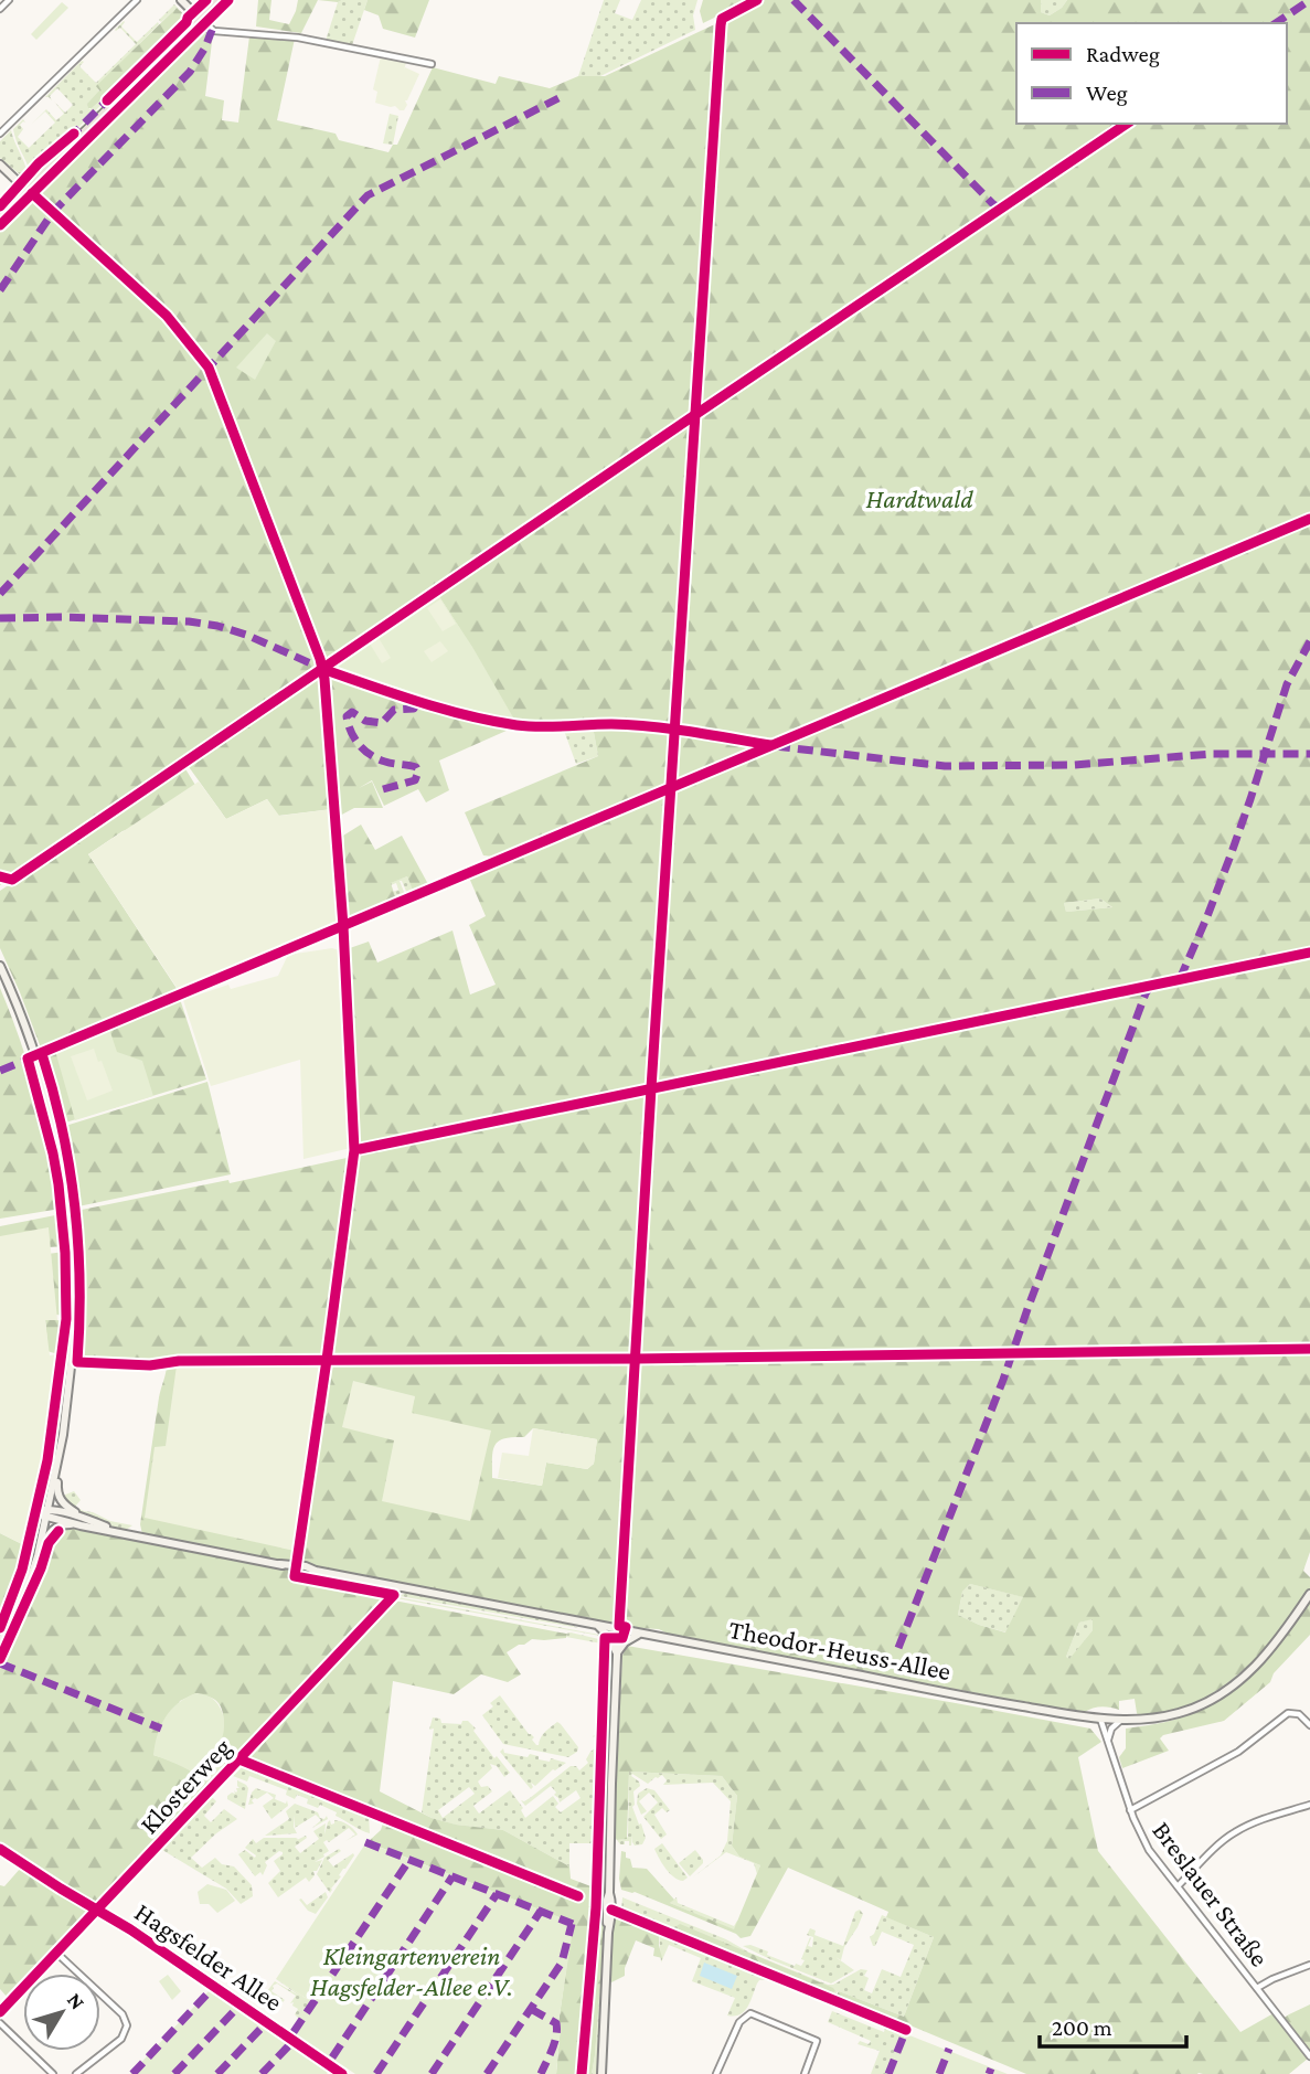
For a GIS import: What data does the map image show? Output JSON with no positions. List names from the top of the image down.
{
  "streets": {
    "main road": ["Theodor-Heuss-Allee"],
    "street": ["Klosterweg", "Breslauer Straße", "Hagsfelder Allee"]
  },
  "crossings": [
    ["Theodor-Heuss-Allee", "Klosterweg"],
    ["Theodor-Heuss-Allee", "Breslauer Straße"],
    ["Klosterweg", "Hagsfelder Allee"]
  ],
  "parks": ["Hardtwald", "Kleingartenverein Hagsfelder-Allee e.V."],
  "legend": ["Radweg", "Weg"],
  "scale_bar": "200 m",
  "north": "top right"
}
